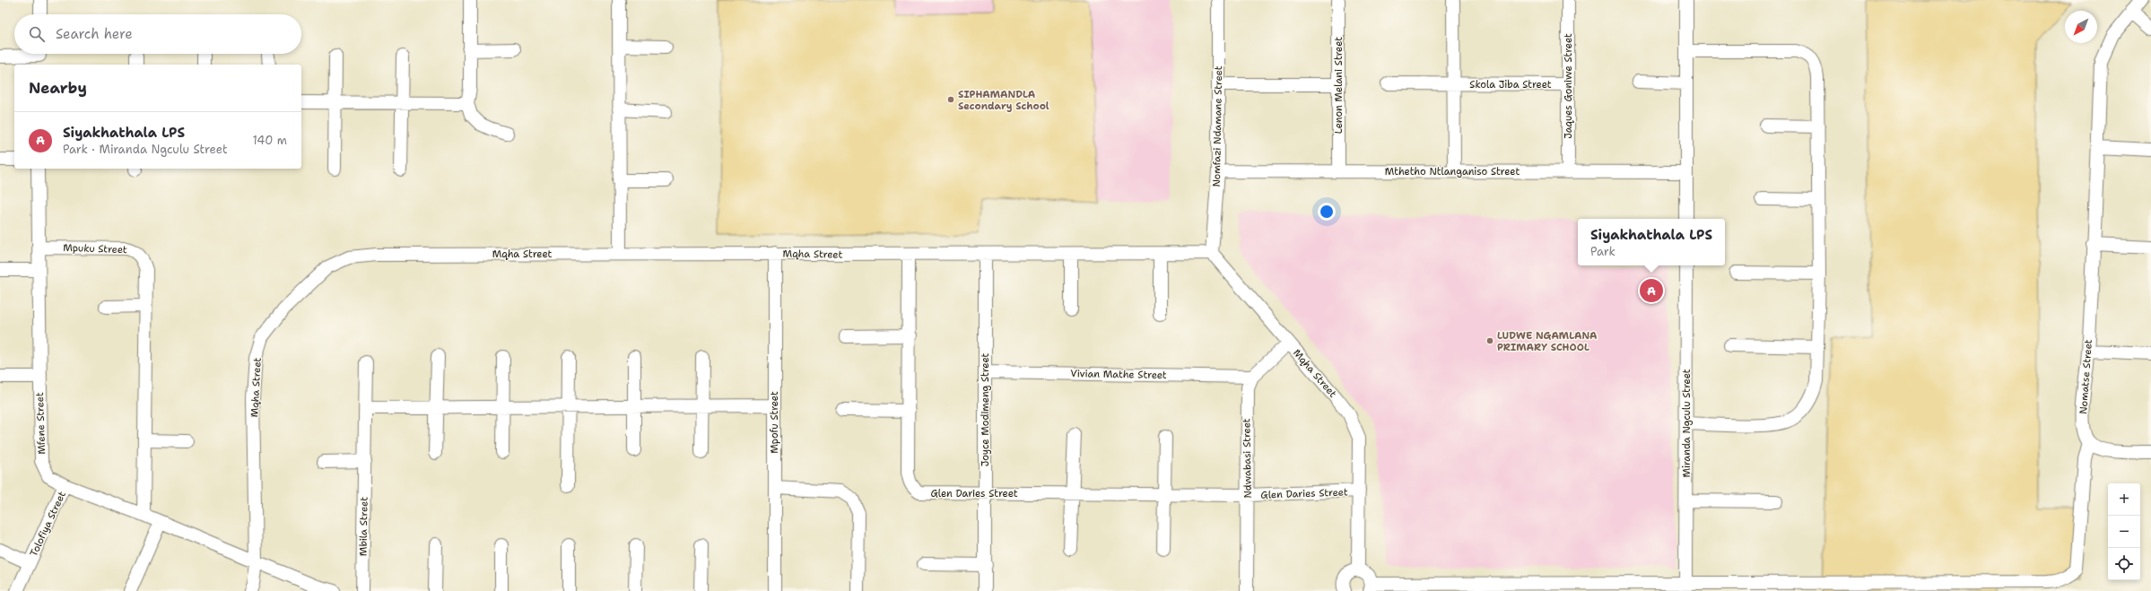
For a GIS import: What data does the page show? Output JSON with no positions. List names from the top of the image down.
{
  "streets": {
    "street": [
      "Skola Jiba Street",
      "Lenon Melani Street",
      "Jaques Goniwe Street",
      "Nomfazi Ndamane Street",
      "Mthetho Ntlanganiso Street",
      "Mpuku Street",
      "Mqha Street",
      "Vivian Mathe Street",
      "Nomatse Street",
      "Joyce Modimeng Street",
      "Mpofu Street",
      "Mfene Street",
      "Miranda Ngculu Street",
      "Ndwabasi Street",
      "Glen Daries Street",
      "Tolofiya Street",
      "Mbila Street"
    ]
  },
  "crossings": [
    ["Skola Jiba Street", "Jaques Goniwe Street"],
    ["Lenon Melani Street", "Mthetho Ntlanganiso Street"],
    ["Jaques Goniwe Street", "Mthetho Ntlanganiso Street"],
    ["Nomfazi Ndamane Street", "Mthetho Ntlanganiso Street"],
    ["Nomfazi Ndamane Street", "Mqha Street"],
    ["Mpuku Street", "Mfene Street"],
    ["Mqha Street", "Joyce Modimeng Street"],
    ["Mqha Street", "Mpofu Street"],
    ["Mqha Street", "Mfene Street"],
    ["Mqha Street", "Glen Daries Street"],
    ["Vivian Mathe Street", "Joyce Modimeng Street"],
    ["Vivian Mathe Street", "Ndwabasi Street"],
    ["Joyce Modimeng Street", "Glen Daries Street"],
    ["Mfene Street", "Tolofiya Street"],
    ["Ndwabasi Street", "Glen Daries Street"]
  ],
  "places": ["SIPHAMANDLA Secondary School", "LUDWE NGAMLANA PRIMARY SCHOOL"],
  "north": "bottom left",
  "page": {
    "search": "Search here",
    "heading": "Nearby",
    "list": [
      {
        "mark": "A",
        "name": "Siyakhathala LPS",
        "note": "Park · Miranda Ngculu Street",
        "value": "140 m"
      }
    ],
    "popup": ["Siyakhathala LPS", "Park"],
    "pins": "A",
    "map_buttons": ["+", "−"]
  }
}
